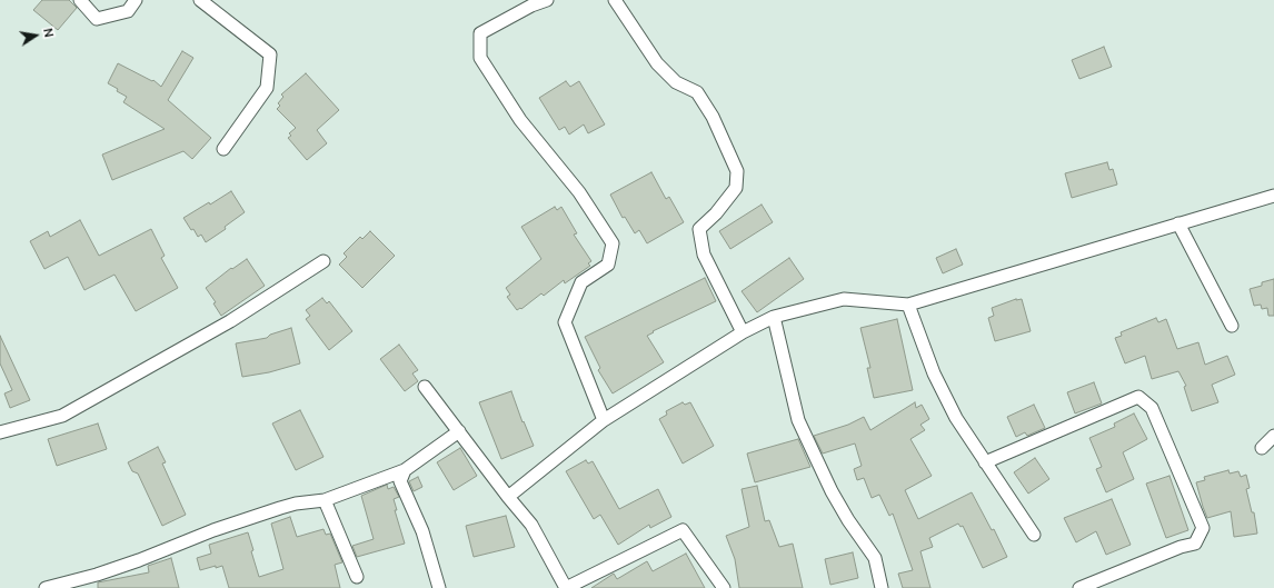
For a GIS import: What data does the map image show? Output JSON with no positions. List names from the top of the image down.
{
  "north": "right"
}
